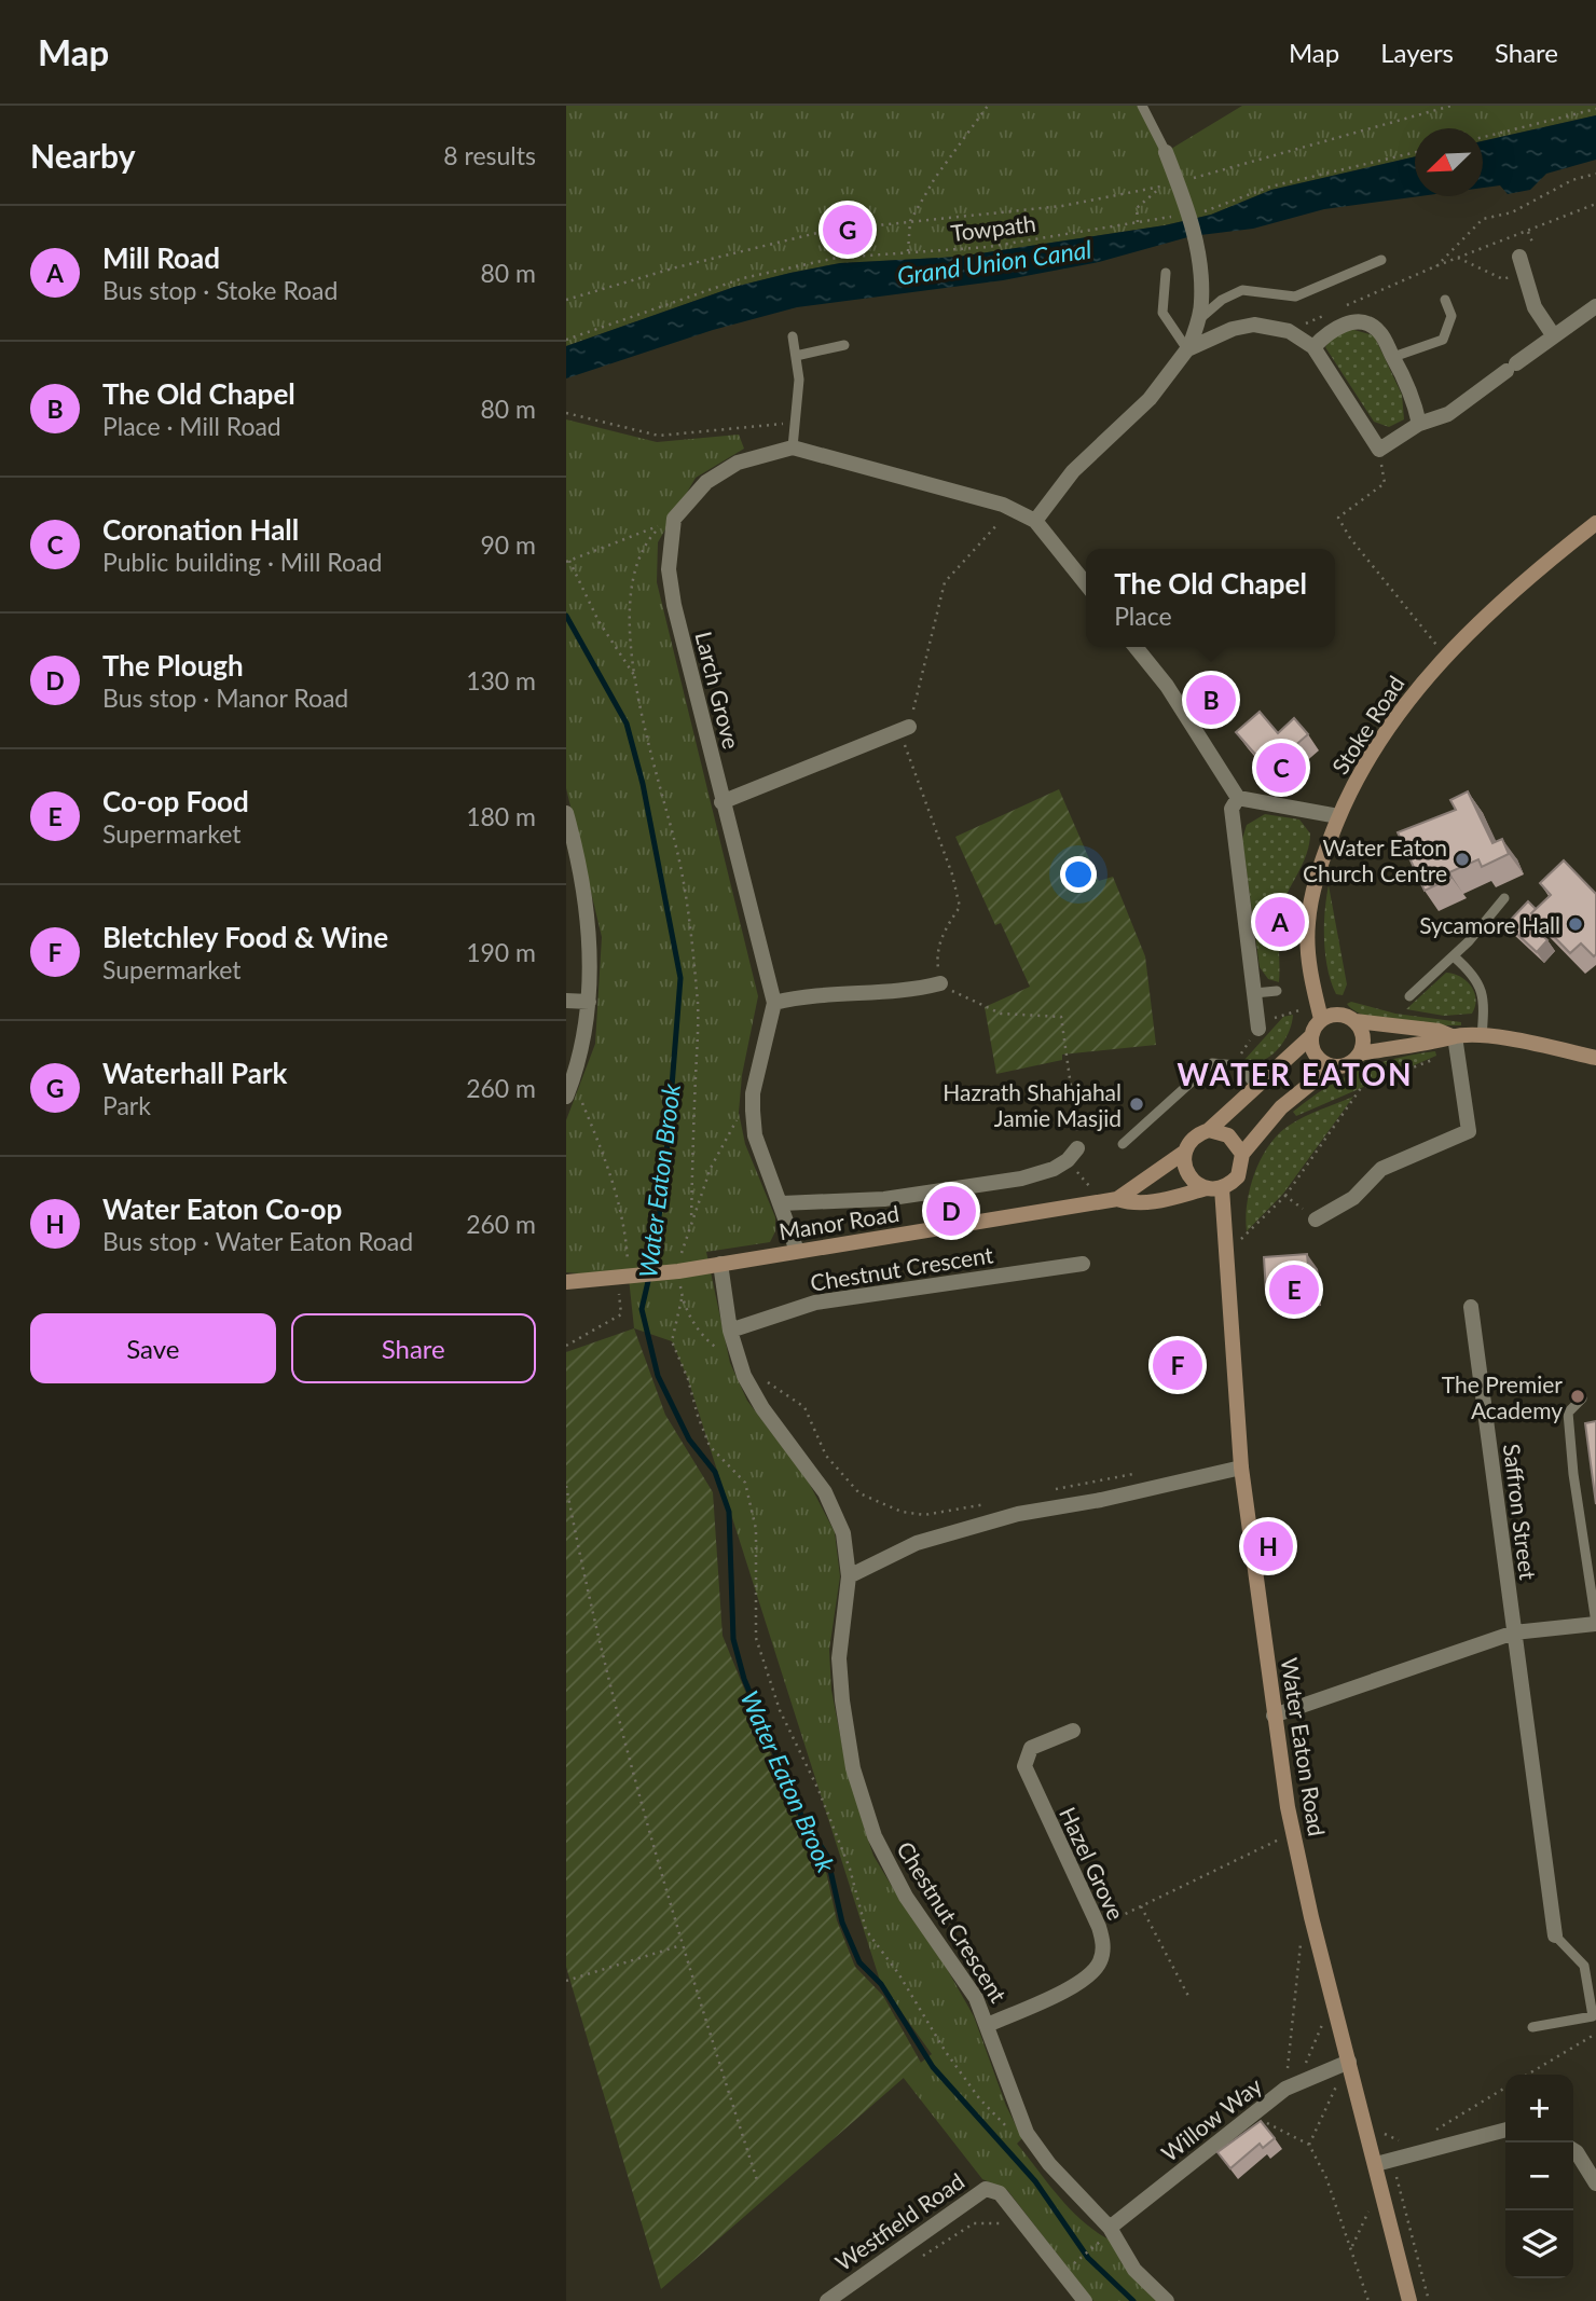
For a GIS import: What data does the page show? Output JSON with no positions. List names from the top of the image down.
{
  "streets": {
    "street": [
      "Larch Grove",
      "Stoke Road",
      "Manor Road",
      "Chestnut Crescent",
      "Saffron Street",
      "Water Eaton Road",
      "Hazel Grove",
      "Willow Way",
      "Westfield Road"
    ],
    "path": ["Towpath"]
  },
  "crossings": [
    ["Larch Grove", "Manor Road"],
    ["Manor Road", "Chestnut Crescent"],
    ["Manor Road", "Water Eaton Road"],
    ["Chestnut Crescent", "Hazel Grove"],
    ["Water Eaton Road", "Willow Way"]
  ],
  "districts": ["WATER EATON"],
  "water": ["Grand Union Canal", "Water Eaton Brook"],
  "places": [
    "Water Eaton Church Centre",
    "Sycamore Hall",
    "Hazrath Shahjahal Jamie Masjid",
    "The Premier Academy"
  ],
  "north": "bottom left",
  "page": {
    "header": "Map",
    "nav": ["Map", "Layers", "Share"],
    "heading": ["Nearby", "8 results"],
    "pins": [
      "G",
      "B",
      "C",
      "A",
      "D",
      "E",
      "F",
      "H"
    ],
    "list": [
      {
        "mark": "A",
        "name": "Mill Road",
        "note": "Bus stop · Stoke Road",
        "value": "80 m"
      },
      {
        "mark": "B",
        "name": "The Old Chapel",
        "note": "Place · Mill Road",
        "value": "80 m"
      },
      {
        "mark": "C",
        "name": "Coronation Hall",
        "note": "Public building · Mill Road",
        "value": "90 m"
      },
      {
        "mark": "D",
        "name": "The Plough",
        "note": "Bus stop · Manor Road",
        "value": "130 m"
      },
      {
        "mark": "E",
        "name": "Co-op Food",
        "note": "Supermarket",
        "value": "180 m"
      },
      {
        "mark": "F",
        "name": "Bletchley Food & Wine",
        "note": "Supermarket",
        "value": "190 m"
      },
      {
        "mark": "G",
        "name": "Waterhall Park",
        "note": "Park",
        "value": "260 m"
      },
      {
        "mark": "H",
        "name": "Water Eaton Co-op",
        "note": "Bus stop · Water Eaton Road",
        "value": "260 m"
      }
    ],
    "popup": ["The Old Chapel", "Place"],
    "buttons": ["Save", "Share"],
    "map_buttons": ["+", "−"]
  }
}
